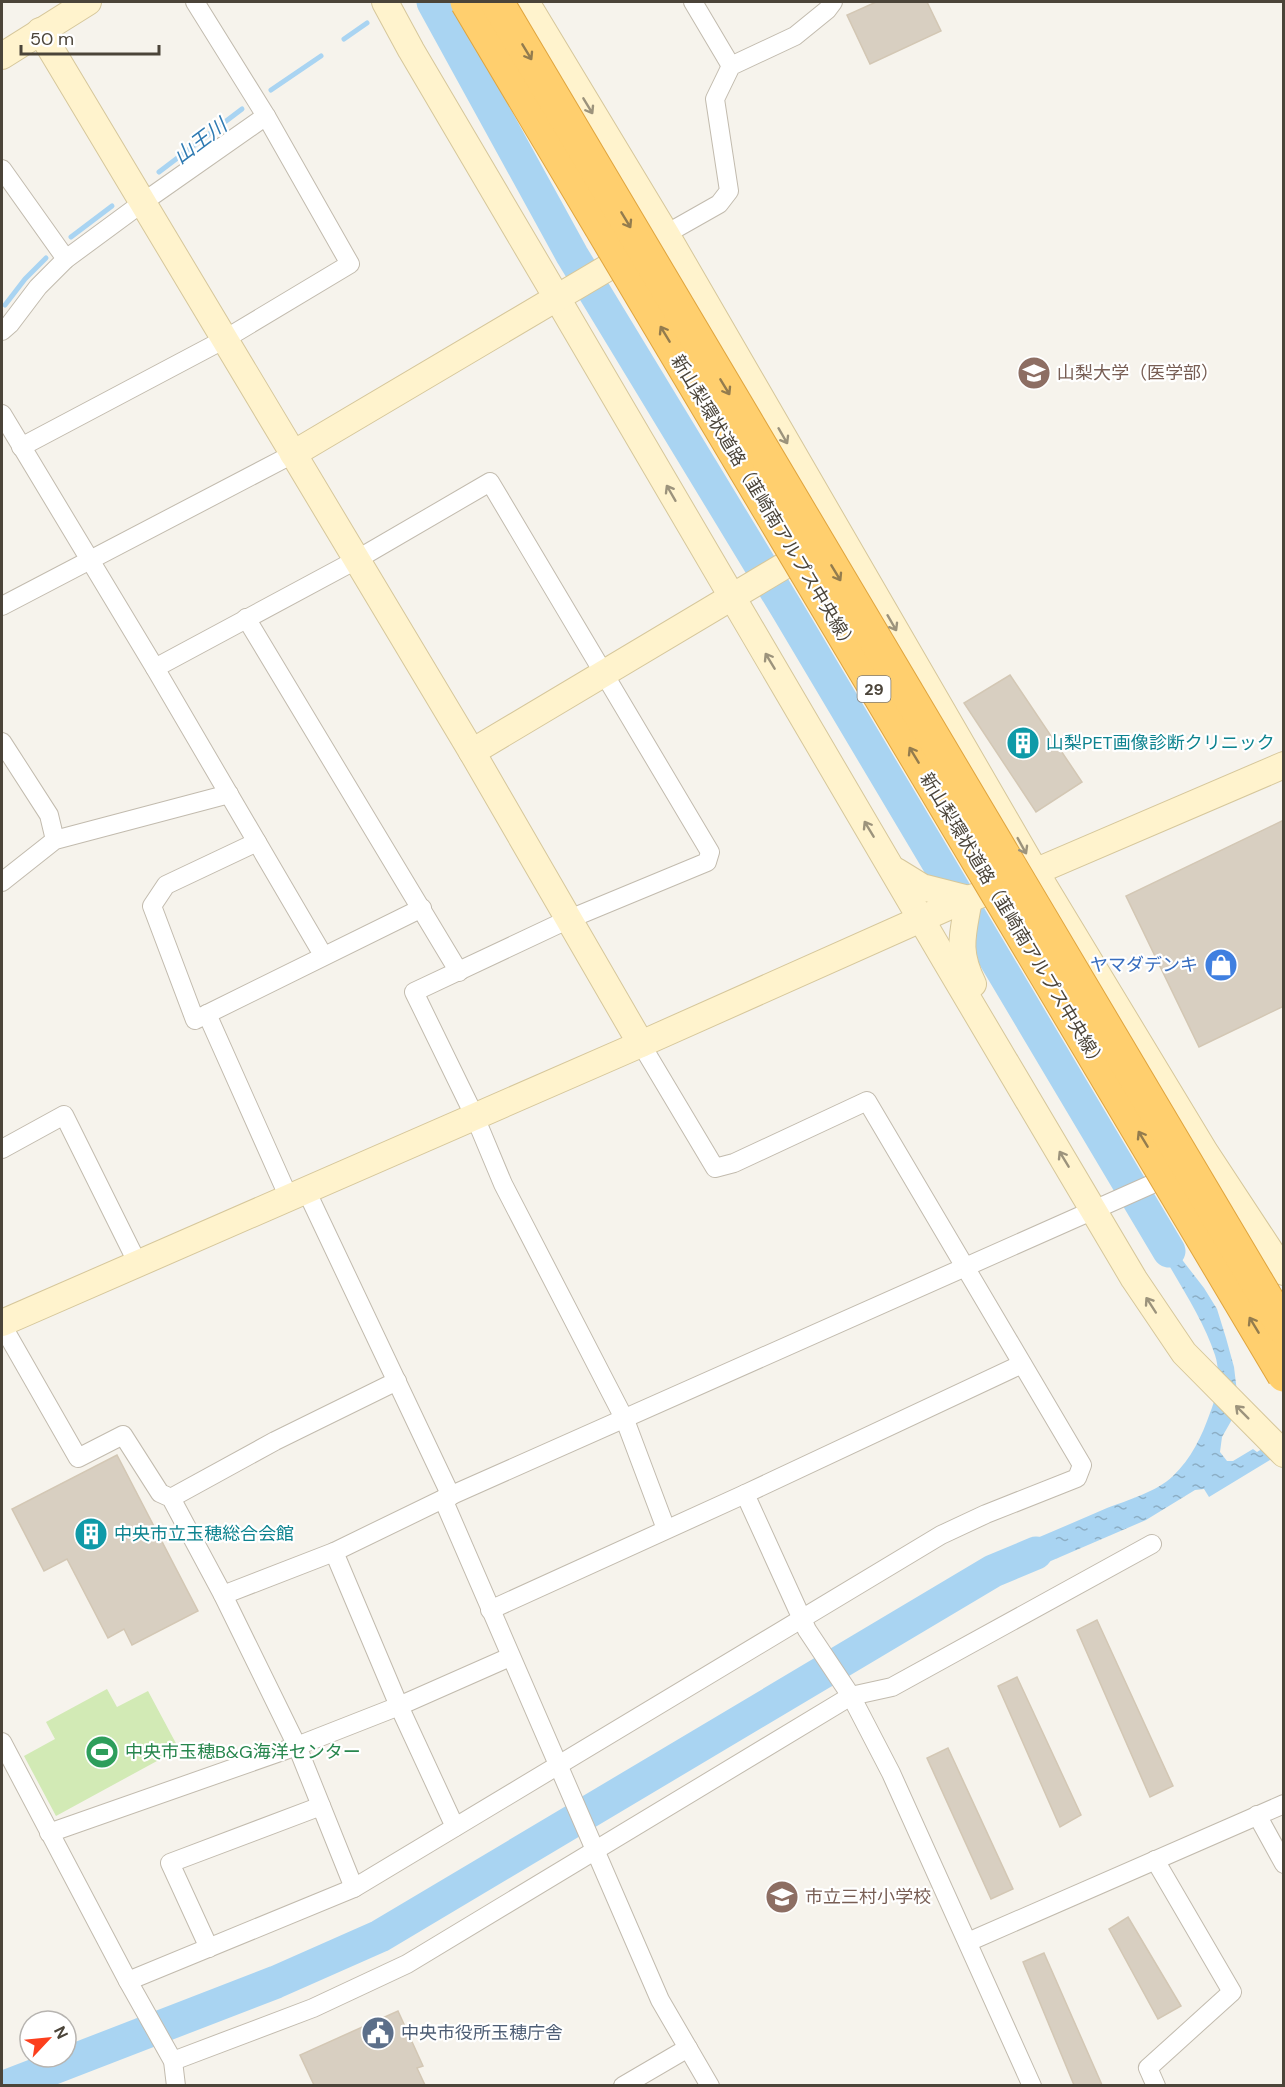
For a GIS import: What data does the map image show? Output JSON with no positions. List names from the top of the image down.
{
  "streets": {
    "highway": ["新山梨環状道路（韮崎南アルプス中央線）", "29"]
  },
  "water": ["山王川"],
  "places": {
    "school or university": ["山梨大学（医学部）", "市立三村小学校"],
    "building": ["山梨PET画像診断クリニック", "中央市立玉穂総合会館"],
    "shop": ["ヤマダデンキ"],
    "sports": ["中央市玉穂B&G海洋センター"],
    "public building": ["中央市役所玉穂庁舎"]
  },
  "scale_bar": "50 m",
  "north": "top right"
}
